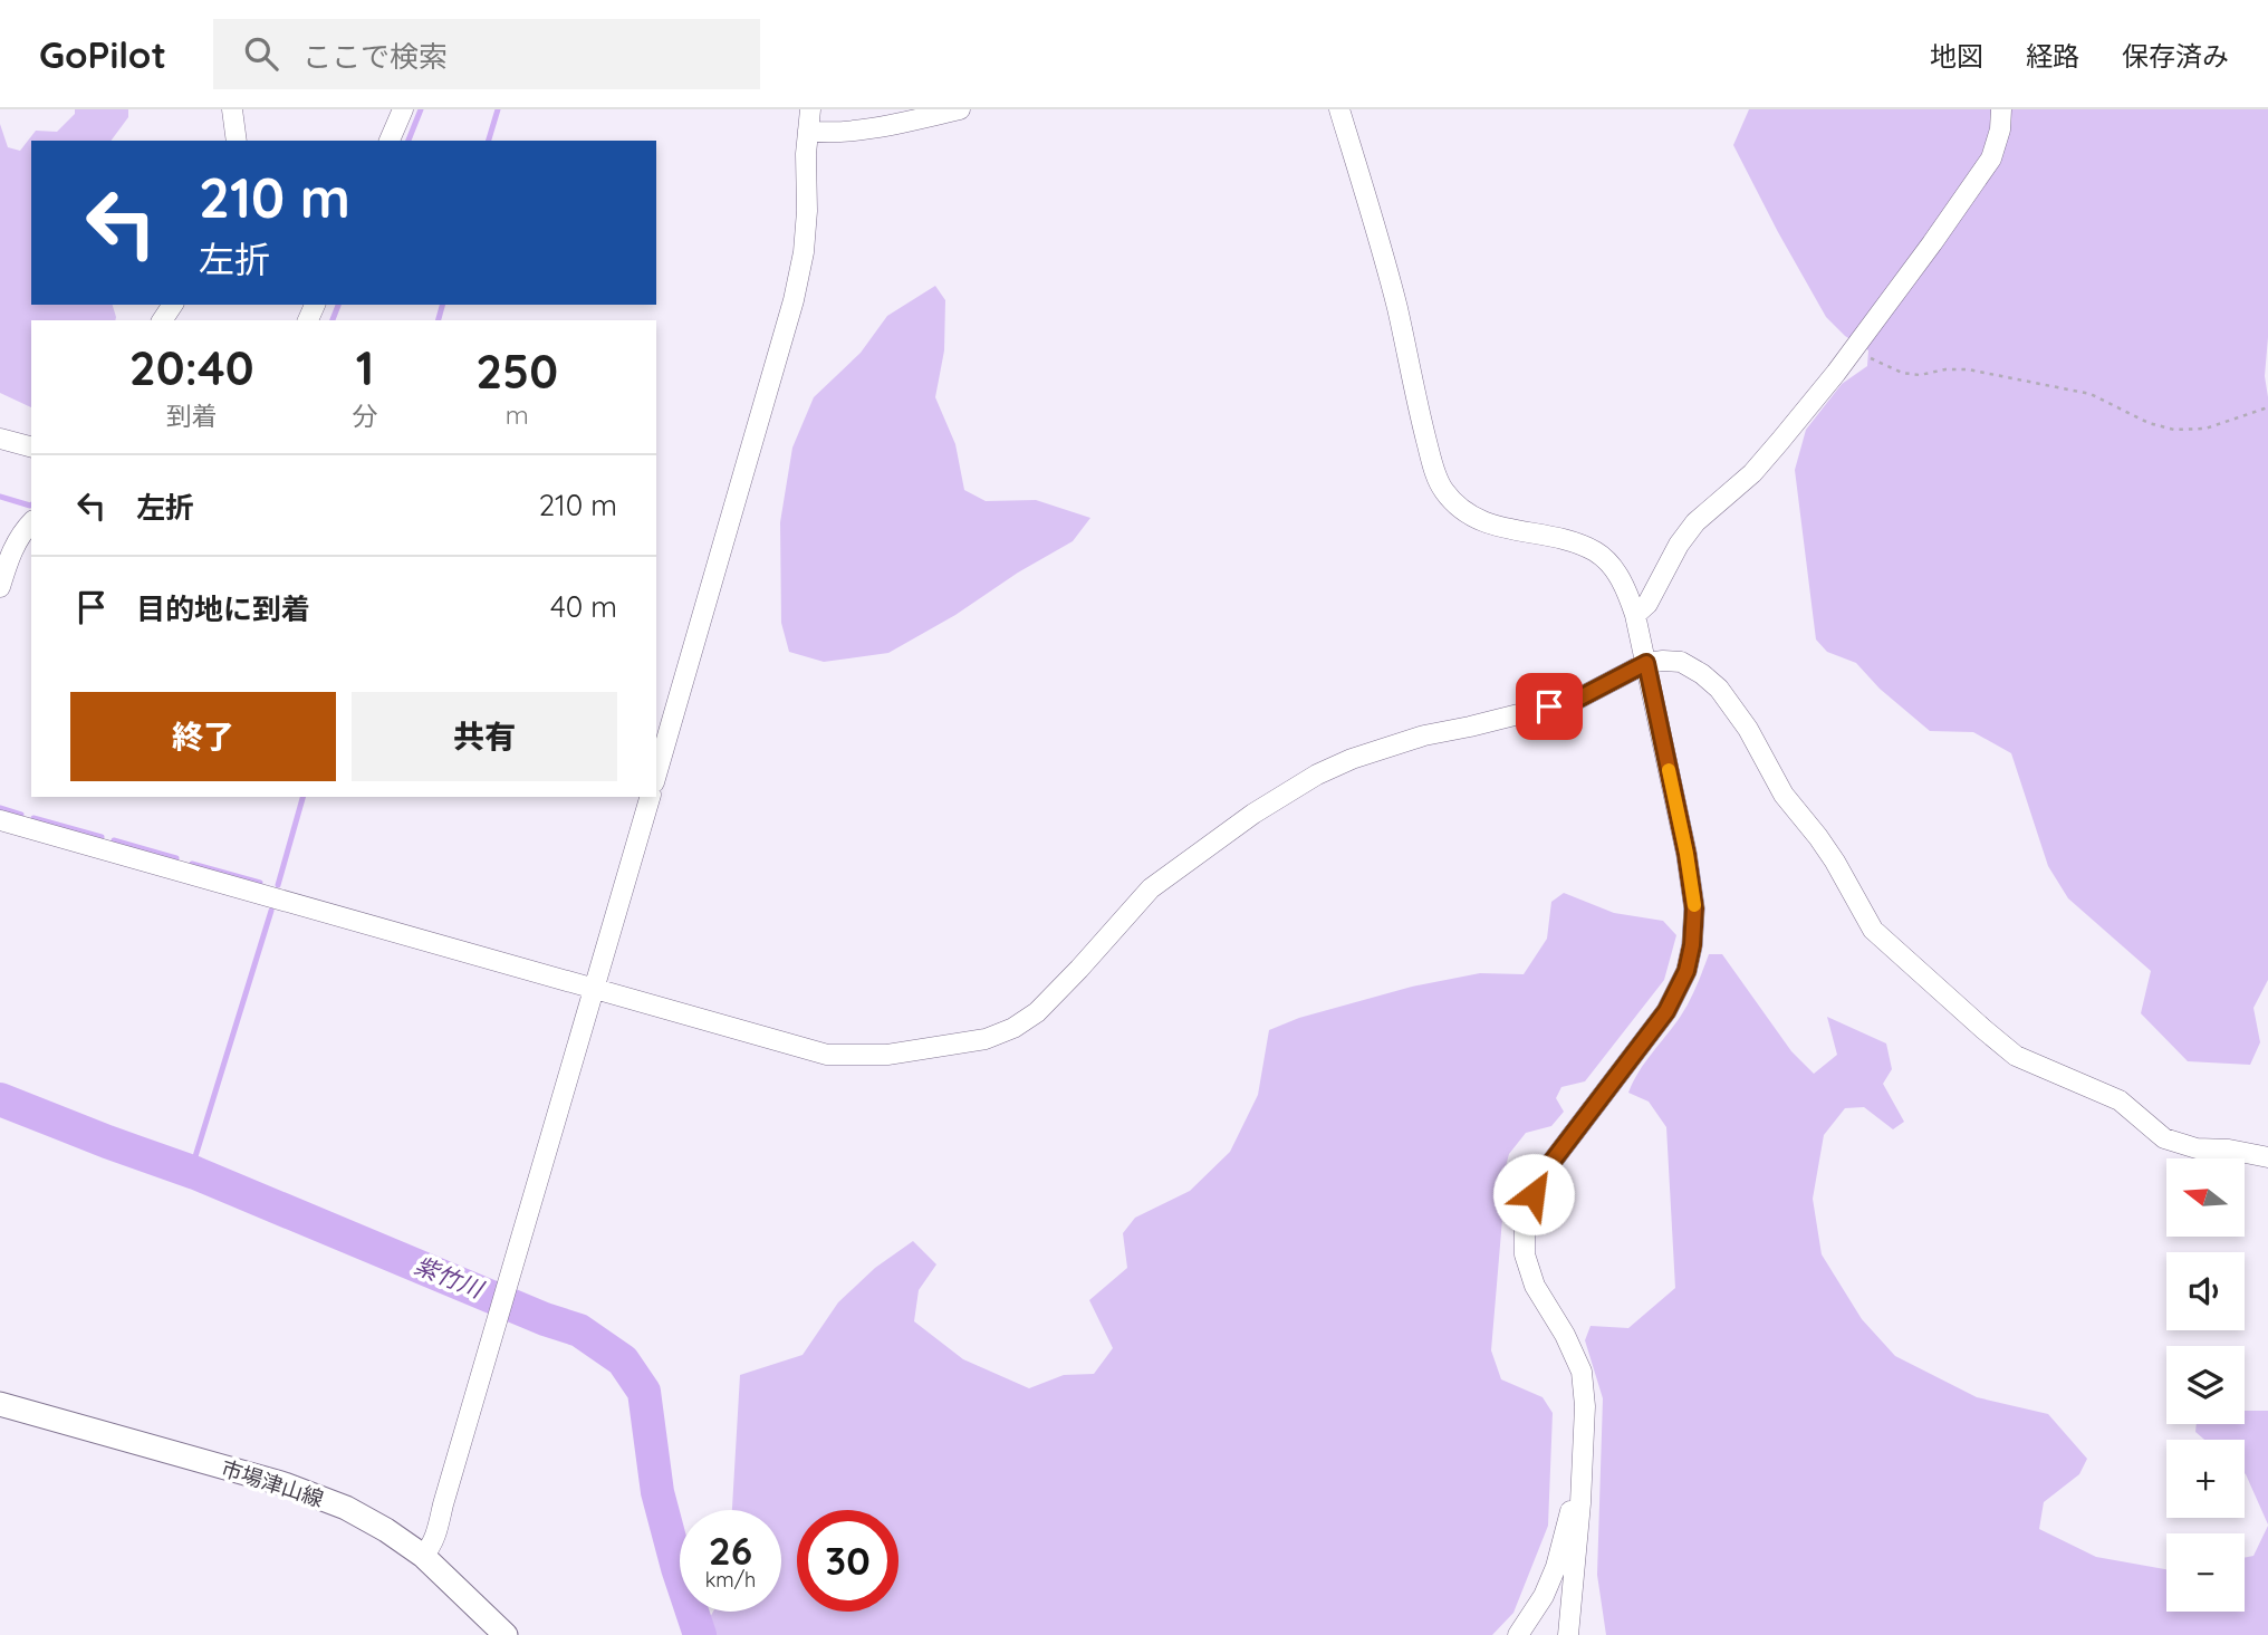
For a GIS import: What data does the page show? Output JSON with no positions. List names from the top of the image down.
{
  "streets": {
    "main road": ["市場津山線"]
  },
  "water": ["紫竹川"],
  "north": "left",
  "page": {
    "header": "GoPilot",
    "search": "ここで検索",
    "nav": ["地図", "経路", "保存済み"],
    "turn": ["210 m", "左折"],
    "eta": [
      "20:40",
      "到着",
      "1",
      "分",
      "250",
      "m"
    ],
    "list": [
      {
        "name": "左折",
        "value": "210 m"
      },
      {
        "name": "目的地に到着",
        "value": "40 m"
      }
    ],
    "buttons": ["終了", "共有"],
    "map_buttons": ["+", "−"],
    "speed": "26 km/h",
    "limit": "30"
  }
}
